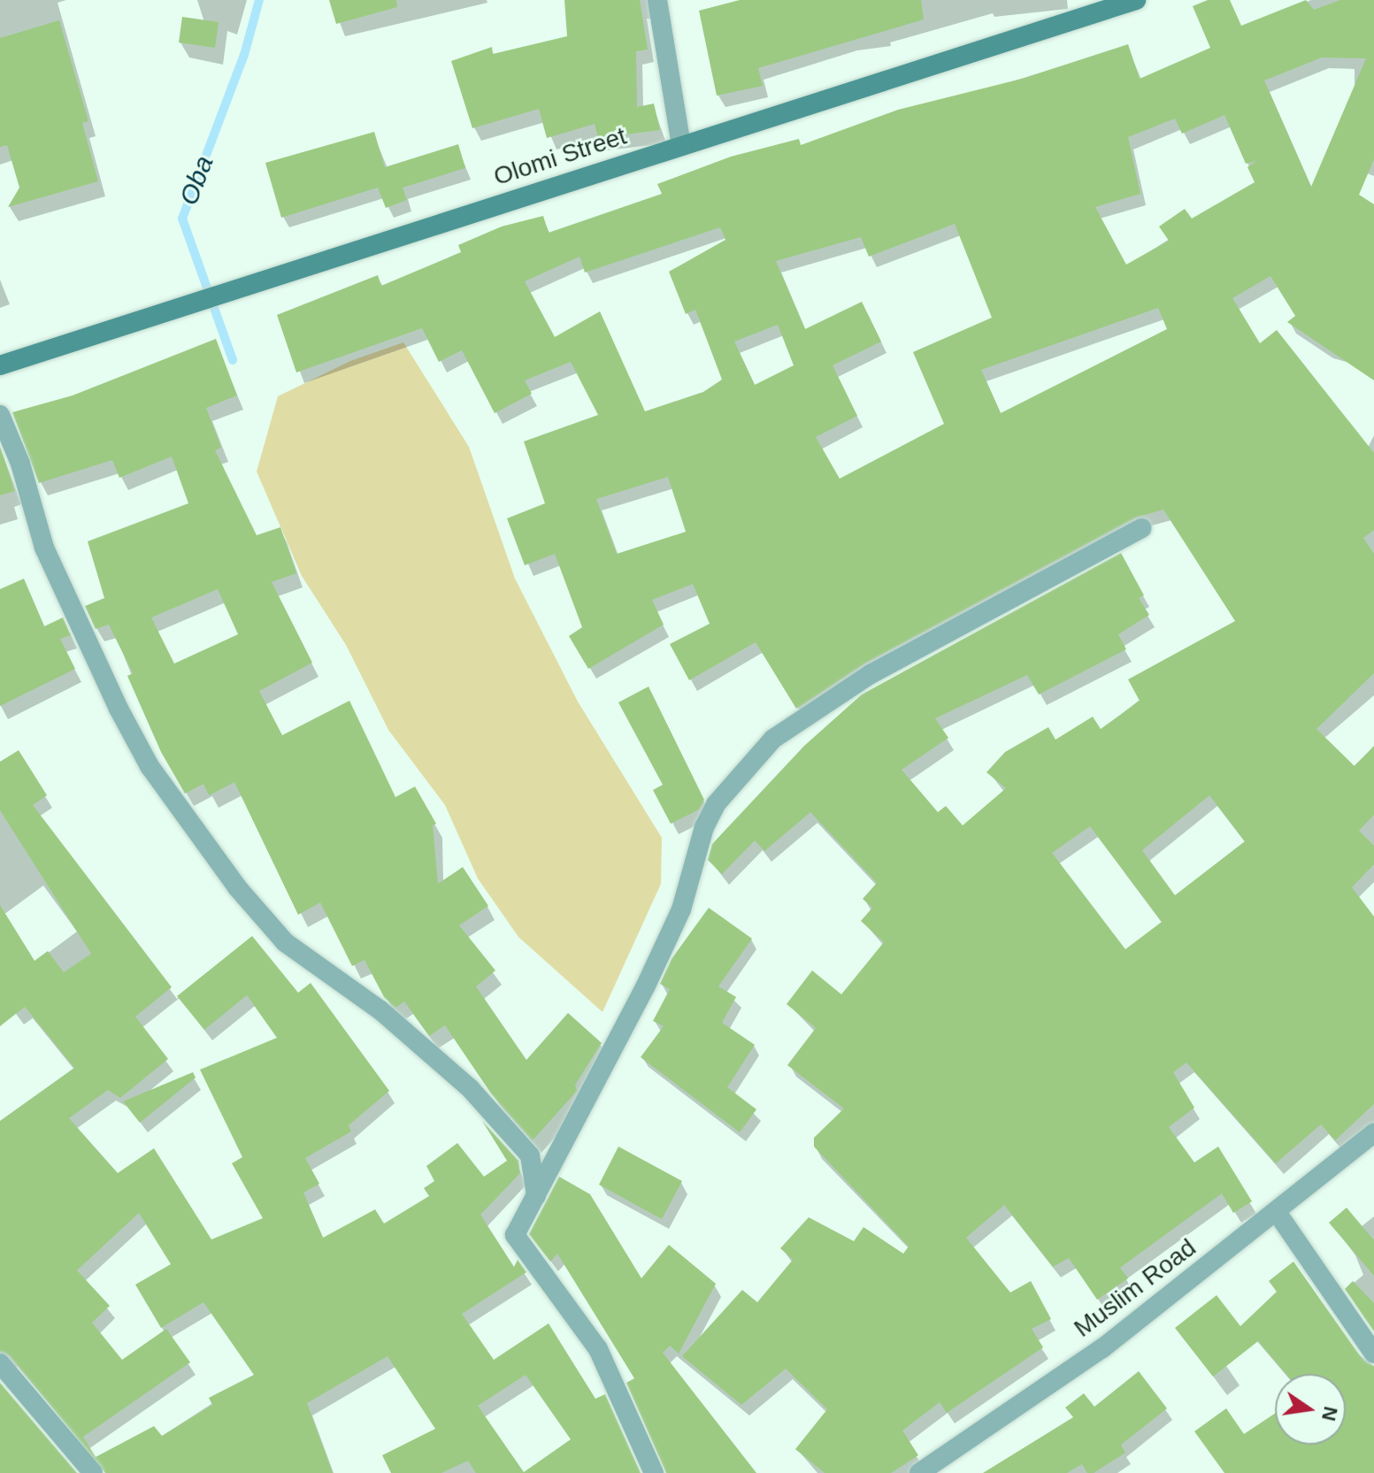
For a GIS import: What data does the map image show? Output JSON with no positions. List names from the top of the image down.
{
  "streets": {
    "main road": ["Olomi Street"],
    "street": ["Muslim Road"]
  },
  "water": ["Oba"],
  "north": "right"
}
